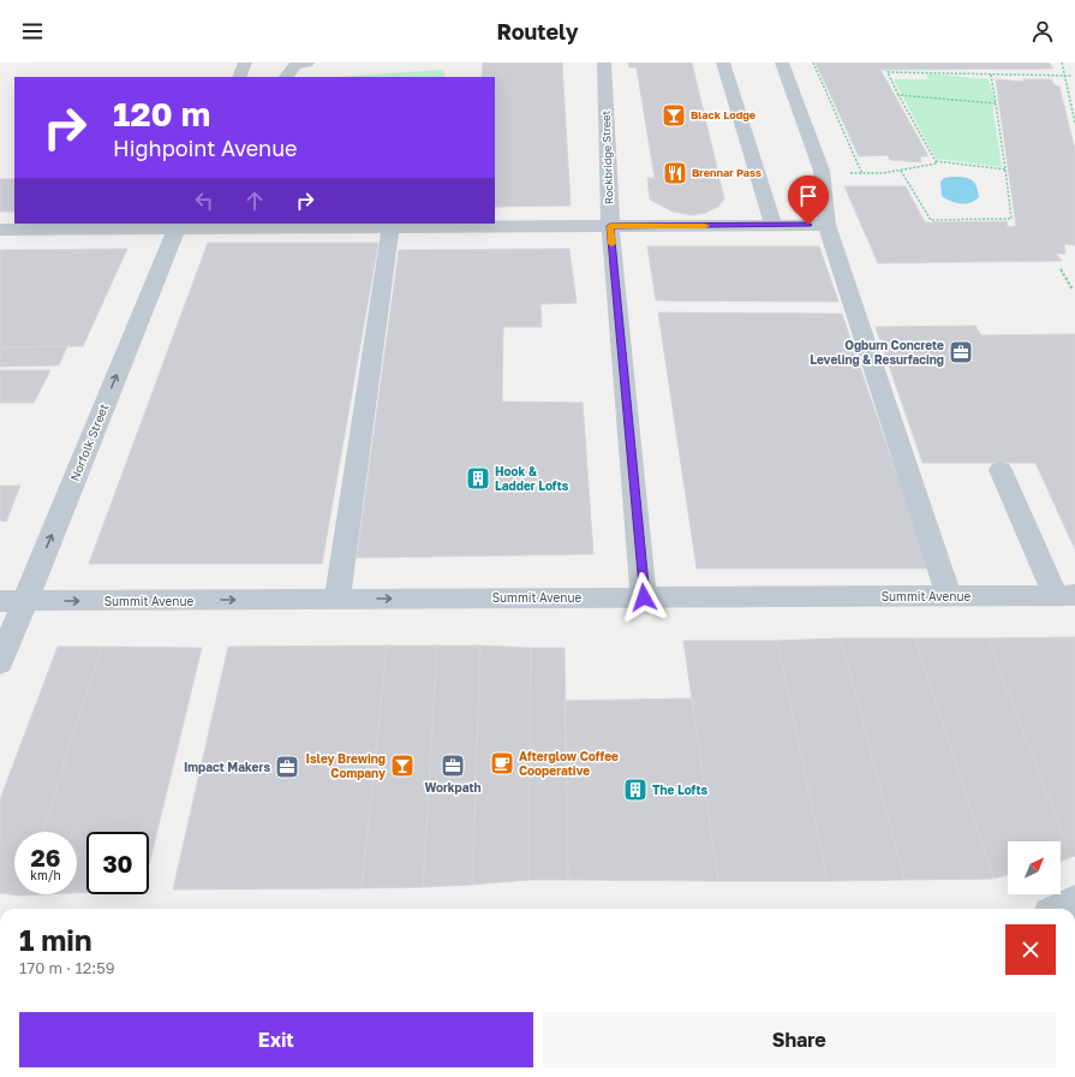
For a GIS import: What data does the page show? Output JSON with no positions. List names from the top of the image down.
{
  "streets": {
    "street": ["Rockbridge Street", "Norfolk Street", "Summit Avenue"]
  },
  "crossings": [
    ["Rockbridge Street", "Summit Avenue"],
    ["Norfolk Street", "Summit Avenue"]
  ],
  "one_way": ["Norfolk Street", "Summit Avenue"],
  "places": {
    "bar": ["Black Lodge", "Isley Brewing Company"],
    "restaurant": ["Brennar Pass"],
    "office": ["Ogburn Concrete Leveling & Resurfacing", "Workpath", "Impact Makers"],
    "building": ["Hook & Ladder Lofts", "The Lofts"],
    "cafe": ["Afterglow Coffee Cooperative"]
  },
  "north": "top right",
  "page": {
    "header": "Routely",
    "turn": ["120 m", "Highpoint Avenue"],
    "speed": "26 km/h",
    "limit": "30",
    "heading": ["1 min", "170 m · 12:59"],
    "buttons": ["Exit", "Share"]
  }
}
